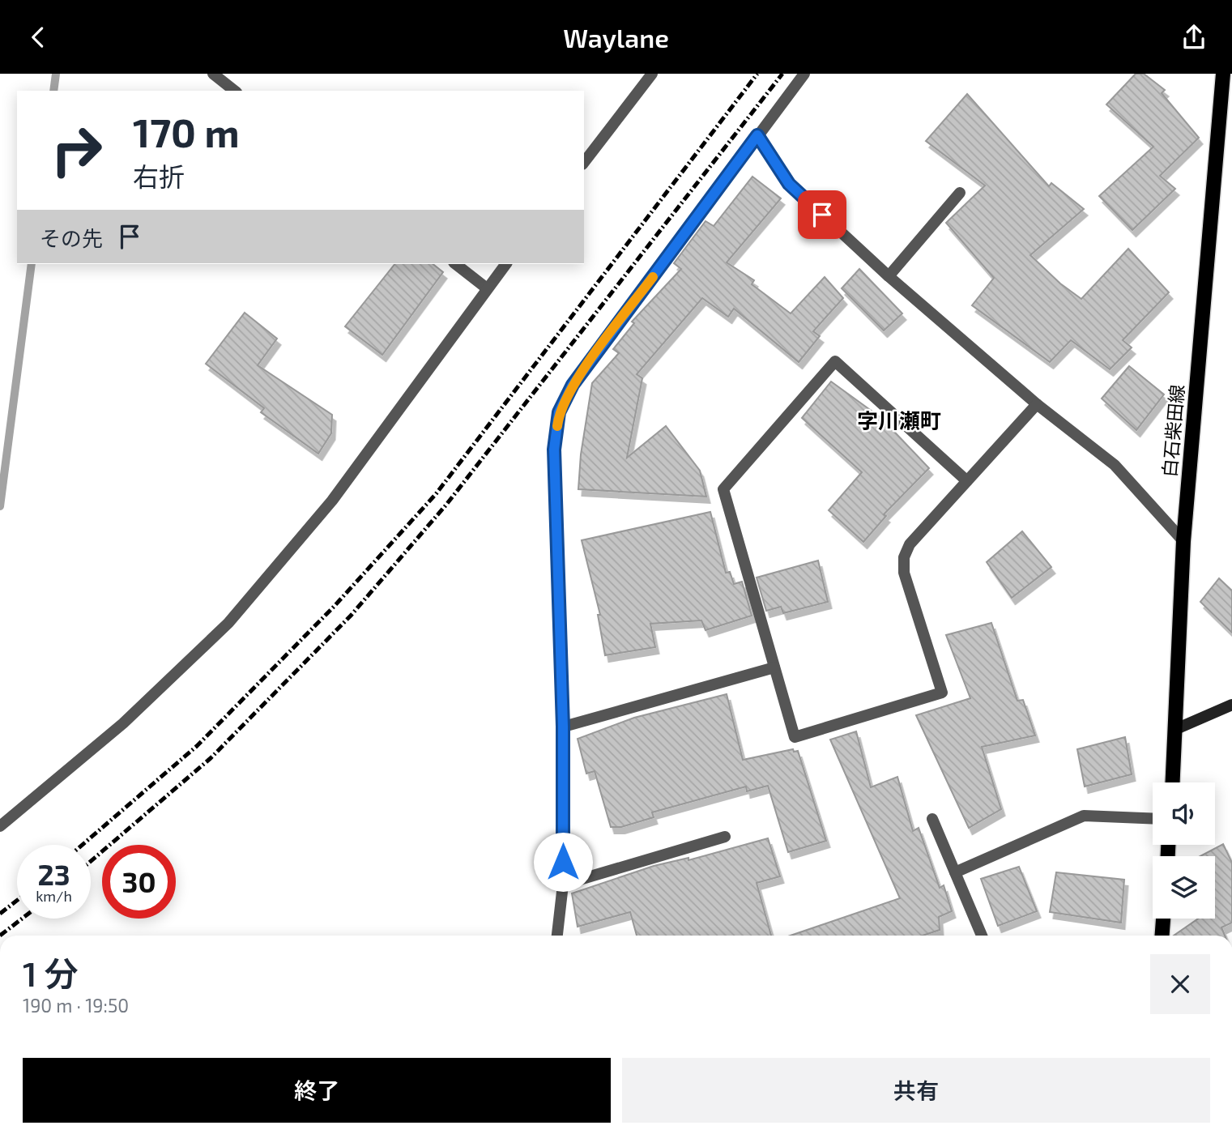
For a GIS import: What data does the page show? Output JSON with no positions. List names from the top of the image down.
{
  "streets": {
    "main road": ["白石柴田線"]
  },
  "districts": ["字川瀬町"],
  "page": {
    "header": "Waylane",
    "turn": ["170 m", "右折"],
    "then": "その先",
    "speed": "23 km/h",
    "limit": "30",
    "heading": ["1 分", "190 m · 19:50"],
    "buttons": ["終了", "共有"]
  }
}
